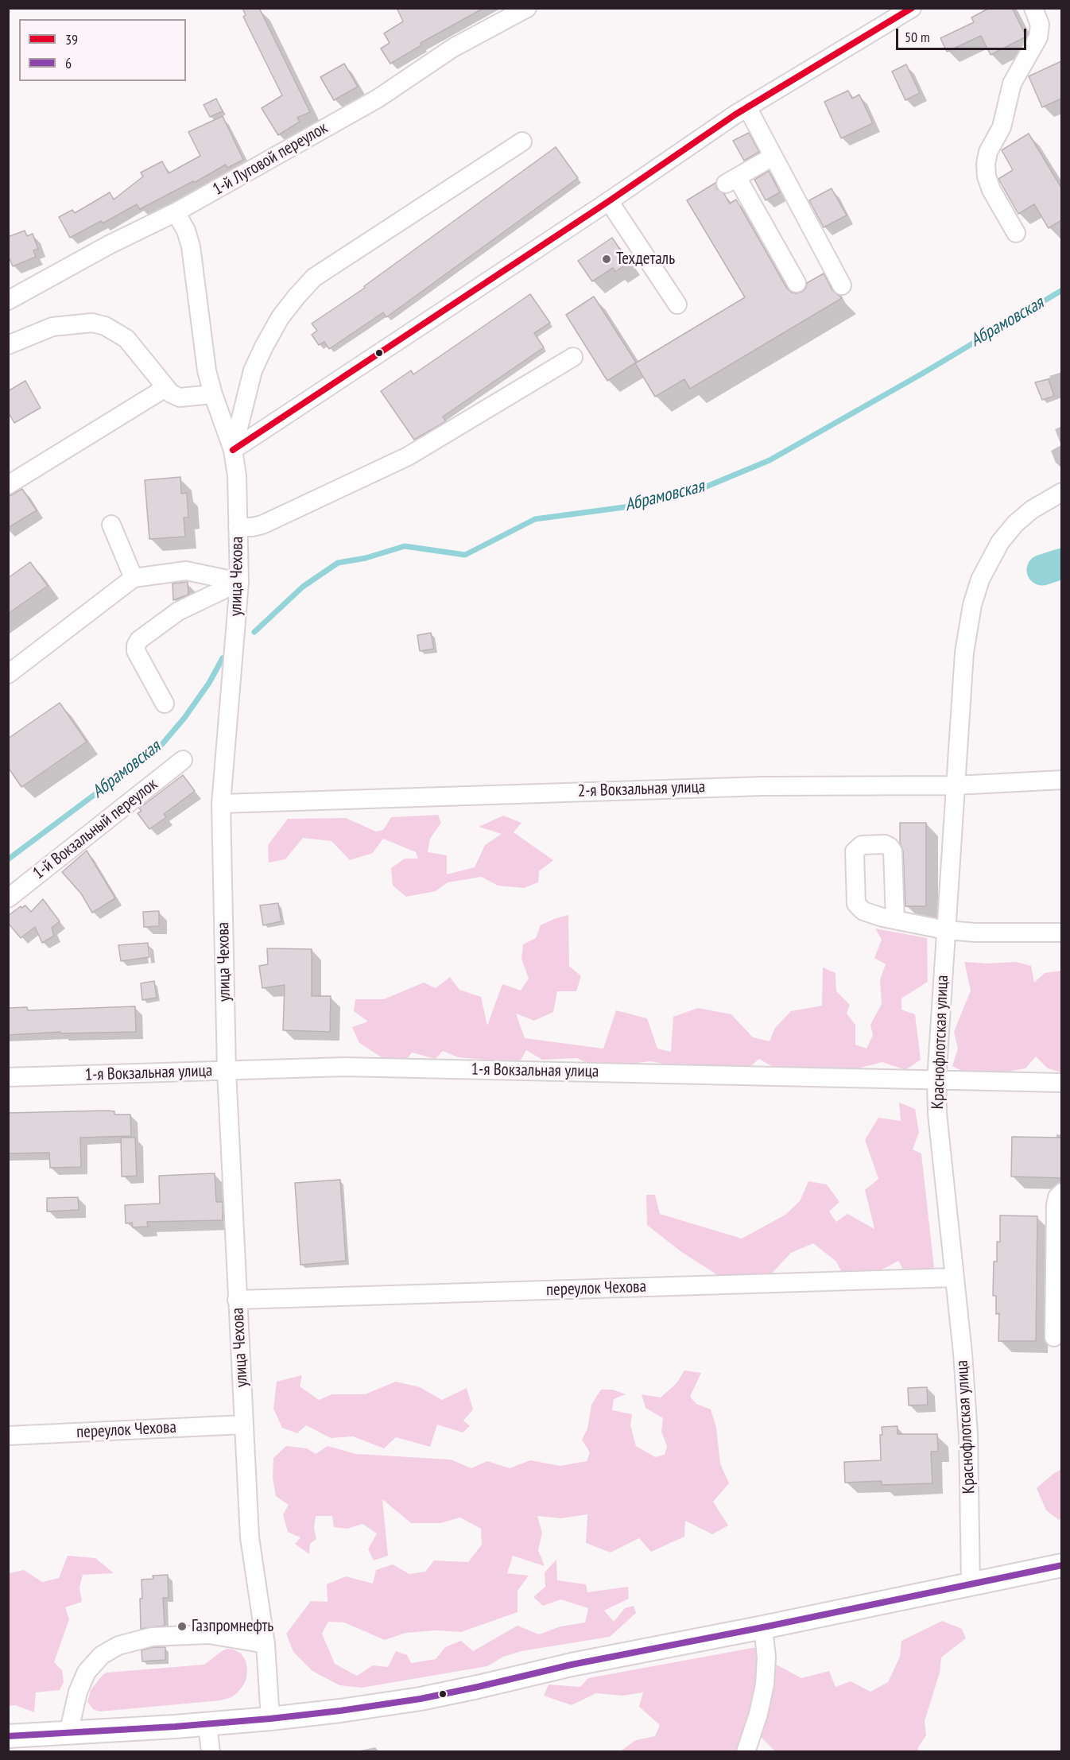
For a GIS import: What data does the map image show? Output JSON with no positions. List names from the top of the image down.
{
  "streets": {
    "street": [
      "1-й Луговой переулок",
      "улица Чехова",
      "2-я Вокзальная улица",
      "1-й Вокзальный переулок",
      "Краснофлотская улица",
      "1-я Вокзальная улица",
      "переулок Чехова"
    ]
  },
  "crossings": [
    ["1-й Луговой переулок", "улица Чехова"],
    ["улица Чехова", "2-я Вокзальная улица"],
    ["улица Чехова", "1-я Вокзальная улица"],
    ["улица Чехова", "переулок Чехова"],
    ["2-я Вокзальная улица", "Краснофлотская улица"],
    ["Краснофлотская улица", "1-я Вокзальная улица"],
    ["Краснофлотская улица", "переулок Чехова"]
  ],
  "water": ["Абрамовская"],
  "places": ["Техдеталь", "Газпромнефть"],
  "lines": ["transit line 39", "transit line 6"],
  "legend": ["39", "6"],
  "scale_bar": "50 m"
}
